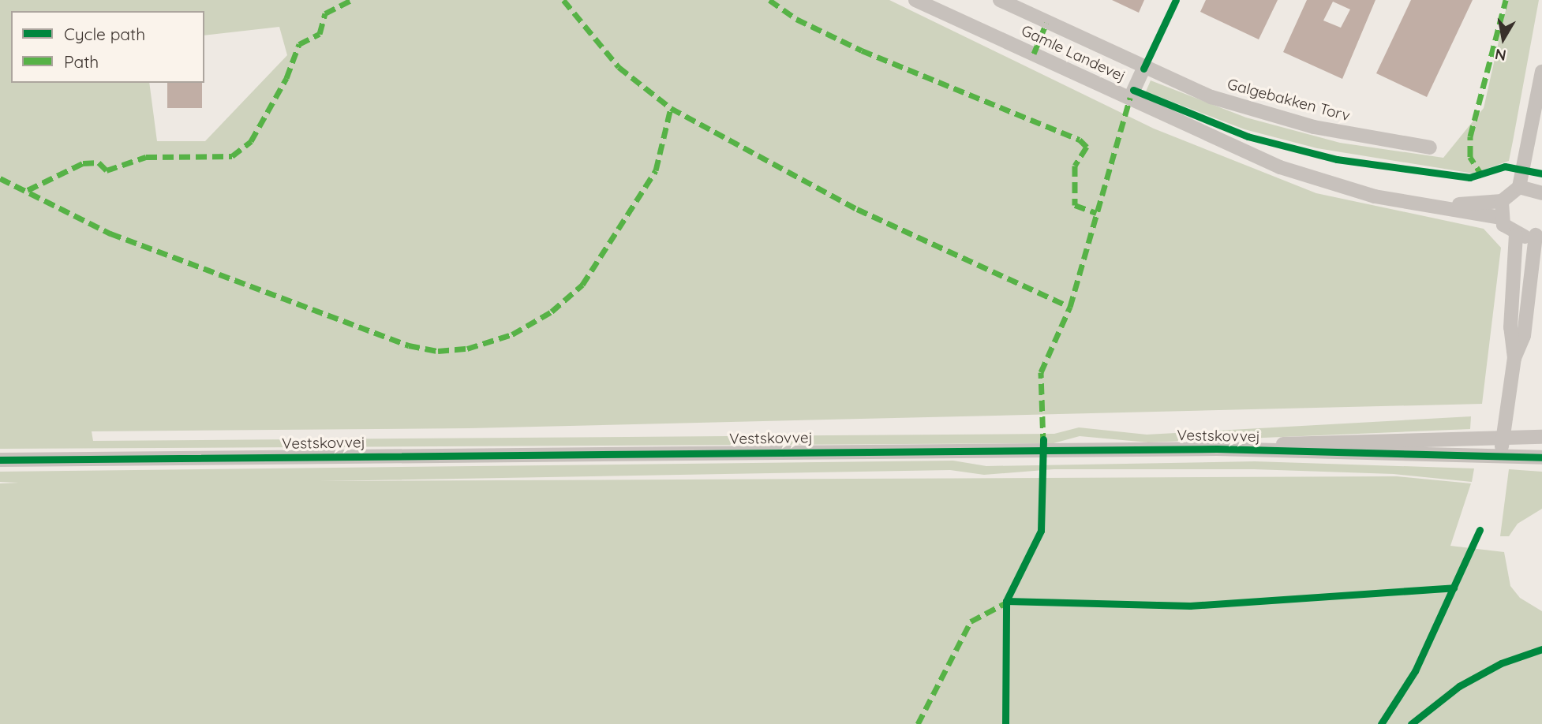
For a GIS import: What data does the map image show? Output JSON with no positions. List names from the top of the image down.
{
  "streets": {
    "street": ["Gamle Landevej", "Galgebakken Torv", "Vestskovvej"]
  },
  "legend": ["Cycle path", "Path"],
  "north": "bottom"
}
